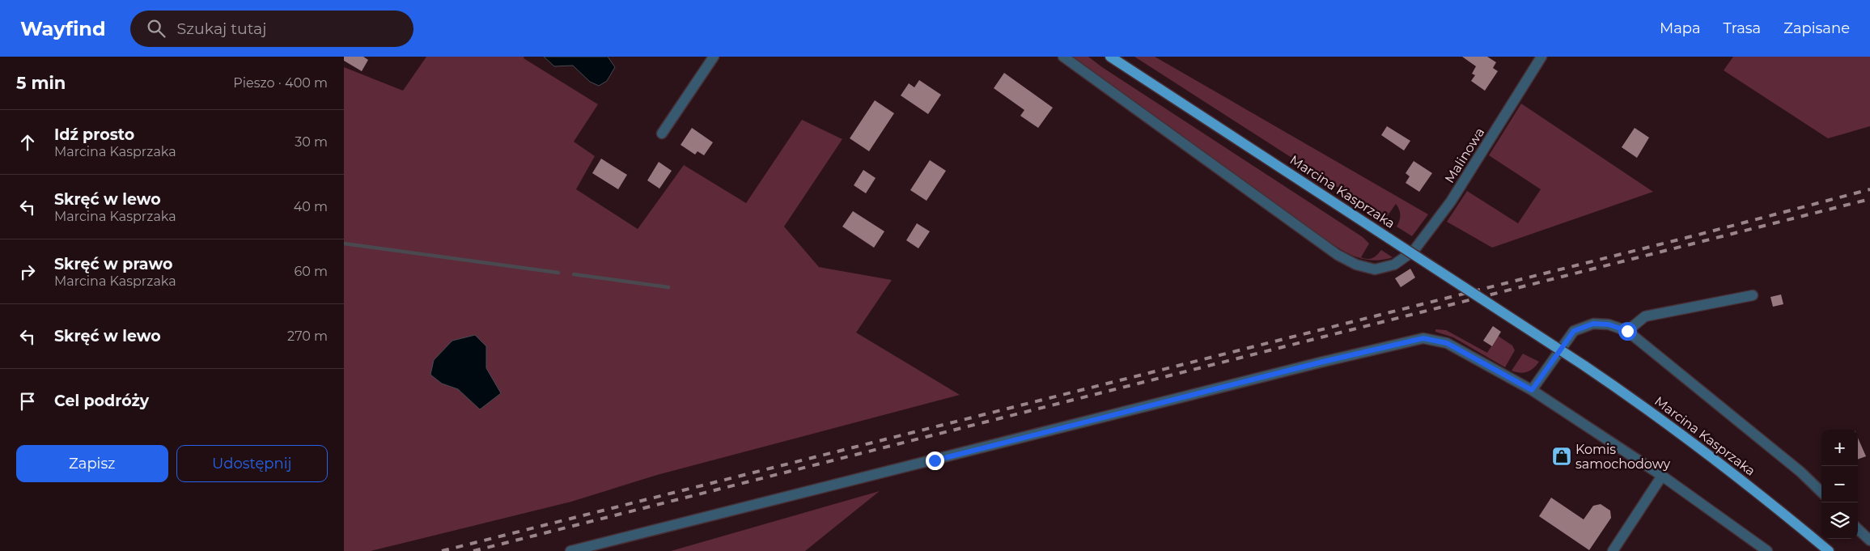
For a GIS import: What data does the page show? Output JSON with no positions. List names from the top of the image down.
{
  "streets": {
    "main road": ["Marcina Kasprzaka"],
    "street": ["Malinowa"]
  },
  "places": {
    "shop": ["Komis samochodowy"]
  },
  "page": {
    "header": "Wayfind",
    "search": "Szukaj tutaj",
    "nav": ["Mapa", "Trasa", "Zapisane"],
    "heading": ["5 min", "Pieszo · 400 m"],
    "list": [
      ["Idź prosto", "Marcina Kasprzaka", "30 m"],
      ["Skręć w lewo", "Marcina Kasprzaka", "40 m"],
      ["Skręć w prawo", "Marcina Kasprzaka", "60 m"],
      ["Skręć w lewo", "270 m"],
      "Cel podróży"
    ],
    "map_buttons": ["+", "−"],
    "buttons": ["Zapisz", "Udostępnij"]
  }
}
